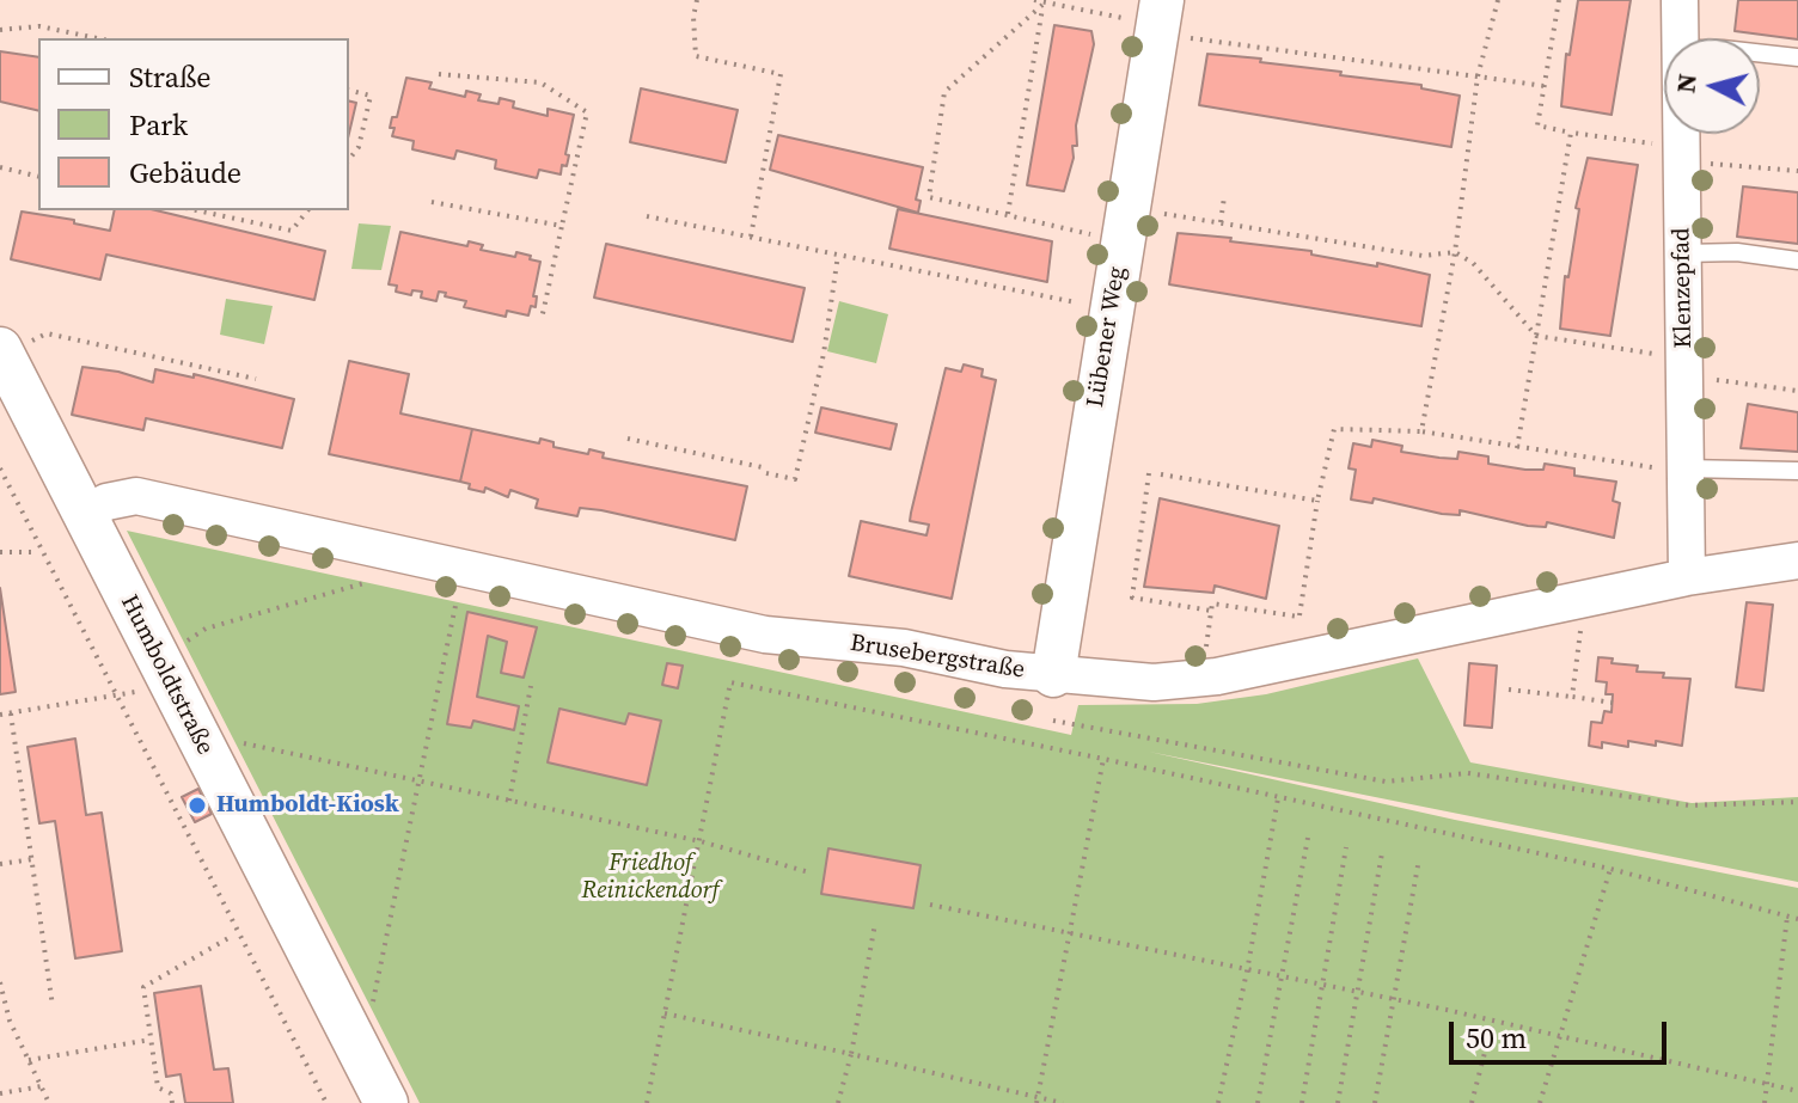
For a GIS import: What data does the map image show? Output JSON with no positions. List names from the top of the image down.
{
  "streets": {
    "street": [
      "Klenzepfad",
      "Lübener Weg",
      "Brusebergstraße",
      "Humboldtstraße"
    ]
  },
  "crossings": [
    ["Klenzepfad", "Brusebergstraße"],
    ["Lübener Weg", "Brusebergstraße"],
    ["Brusebergstraße", "Humboldtstraße"]
  ],
  "parks": ["Friedhof Reinickendorf"],
  "places": ["Humboldt-Kiosk"],
  "legend": ["Straße", "Park", "Gebäude"],
  "scale_bar": "50 m",
  "north": "left"
}
